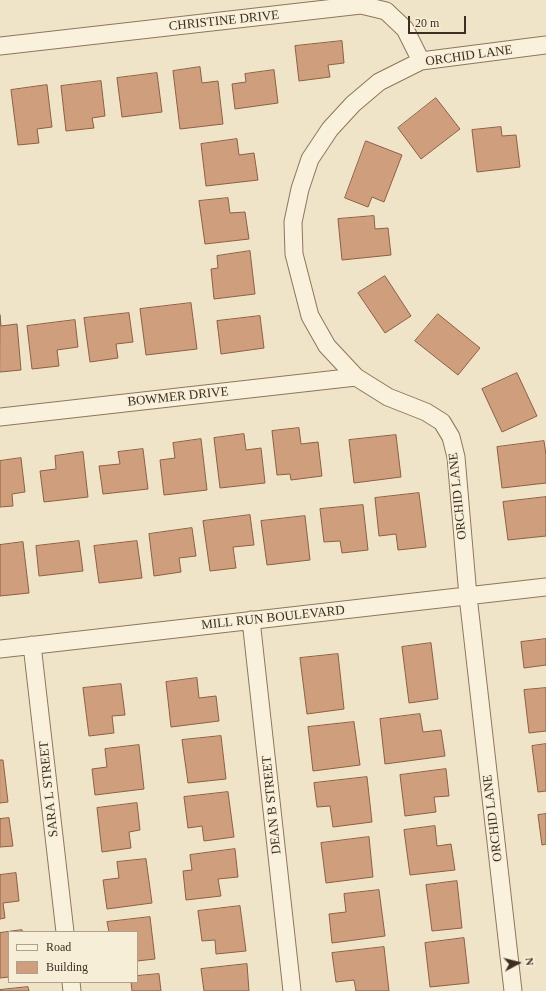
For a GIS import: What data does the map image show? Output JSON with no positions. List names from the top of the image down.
{
  "streets": {
    "street": [
      "CHRISTINE DRIVE",
      "ORCHID LANE",
      "BOWMER DRIVE",
      "MILL RUN BOULEVARD",
      "SARA L STREET",
      "DEAN B STREET"
    ]
  },
  "crossings": [
    ["CHRISTINE DRIVE", "ORCHID LANE"],
    ["ORCHID LANE", "BOWMER DRIVE"],
    ["ORCHID LANE", "MILL RUN BOULEVARD"],
    ["MILL RUN BOULEVARD", "SARA L STREET"],
    ["MILL RUN BOULEVARD", "DEAN B STREET"]
  ],
  "legend": ["Road", "Building"],
  "scale_bar": "20 m",
  "north": "right"
}
